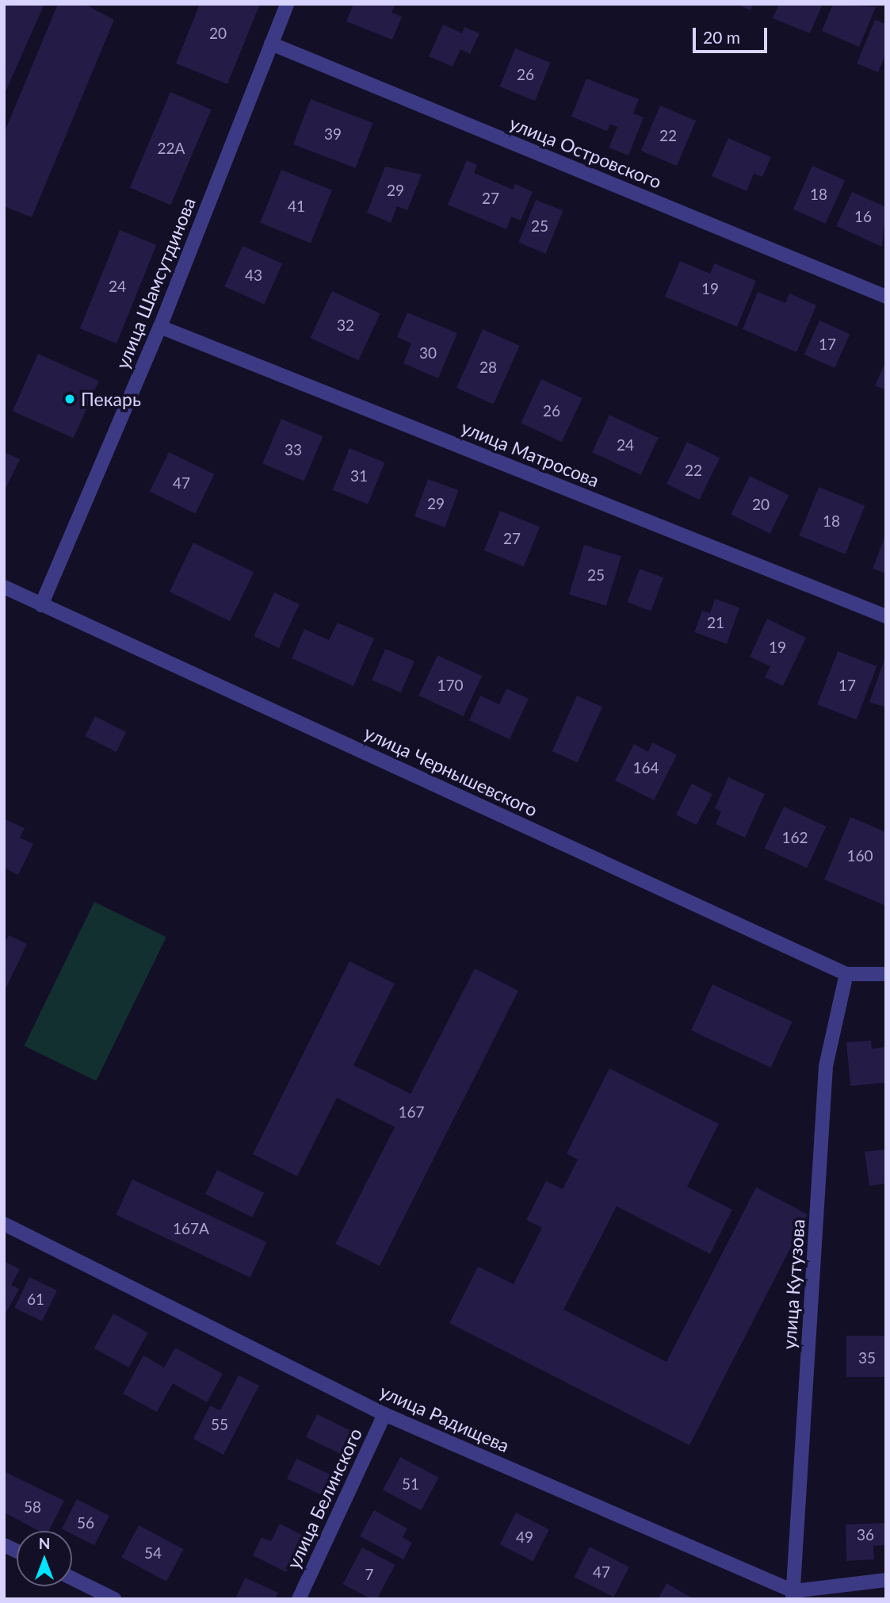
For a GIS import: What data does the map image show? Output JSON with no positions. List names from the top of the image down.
{
  "streets": {
    "street": [
      "улица Островского",
      "улица Шамсутдинова",
      "улица Матросова",
      "улица Чернышевского",
      "улица Кутузова",
      "улица Радищева",
      "улица Белинского"
    ]
  },
  "crossings": [
    ["улица Островского", "улица Шамсутдинова"],
    ["улица Шамсутдинова", "улица Матросова"],
    ["улица Шамсутдинова", "улица Чернышевского"],
    ["улица Чернышевского", "улица Кутузова"],
    ["улица Кутузова", "улица Радищева"],
    ["улица Радищева", "улица Белинского"]
  ],
  "places": ["Пекарь"],
  "house_numbers": [
    "20",
    "26",
    "39",
    "22",
    "22А",
    "29",
    "18",
    "27",
    "41",
    "16",
    "25",
    "43",
    "24",
    "19",
    "32",
    "17",
    "30",
    "28",
    "26",
    "24",
    "33",
    "22",
    "31",
    "47",
    "29",
    "20",
    "18",
    "27",
    "25",
    "21",
    "19",
    "170",
    "17",
    "164",
    "162",
    "160",
    "167",
    "167А",
    "61",
    "35",
    "55",
    "51",
    "58",
    "56",
    "36",
    "49",
    "54",
    "47",
    "7"
  ],
  "scale_bar": "20 m",
  "north": "top"
}
